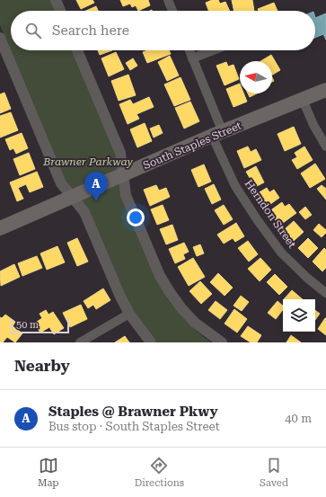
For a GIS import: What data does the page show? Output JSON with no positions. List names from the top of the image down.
{
  "streets": {
    "main road": ["South Staples Street"],
    "street": ["Herndon Street"]
  },
  "crossings": [
    ["South Staples Street", "Herndon Street"]
  ],
  "parks": ["Brawner Parkway"],
  "scale_bar": "50 m",
  "north": "left",
  "page": {
    "search": "Search here",
    "pins": "A",
    "scale": "50 m",
    "heading": "Nearby",
    "list": [
      {
        "mark": "A",
        "name": "Staples @ Brawner Pkwy",
        "note": "Bus stop · South Staples Street",
        "value": "40 m"
      }
    ],
    "nav": ["Map", "Directions", "Saved"]
  }
}
